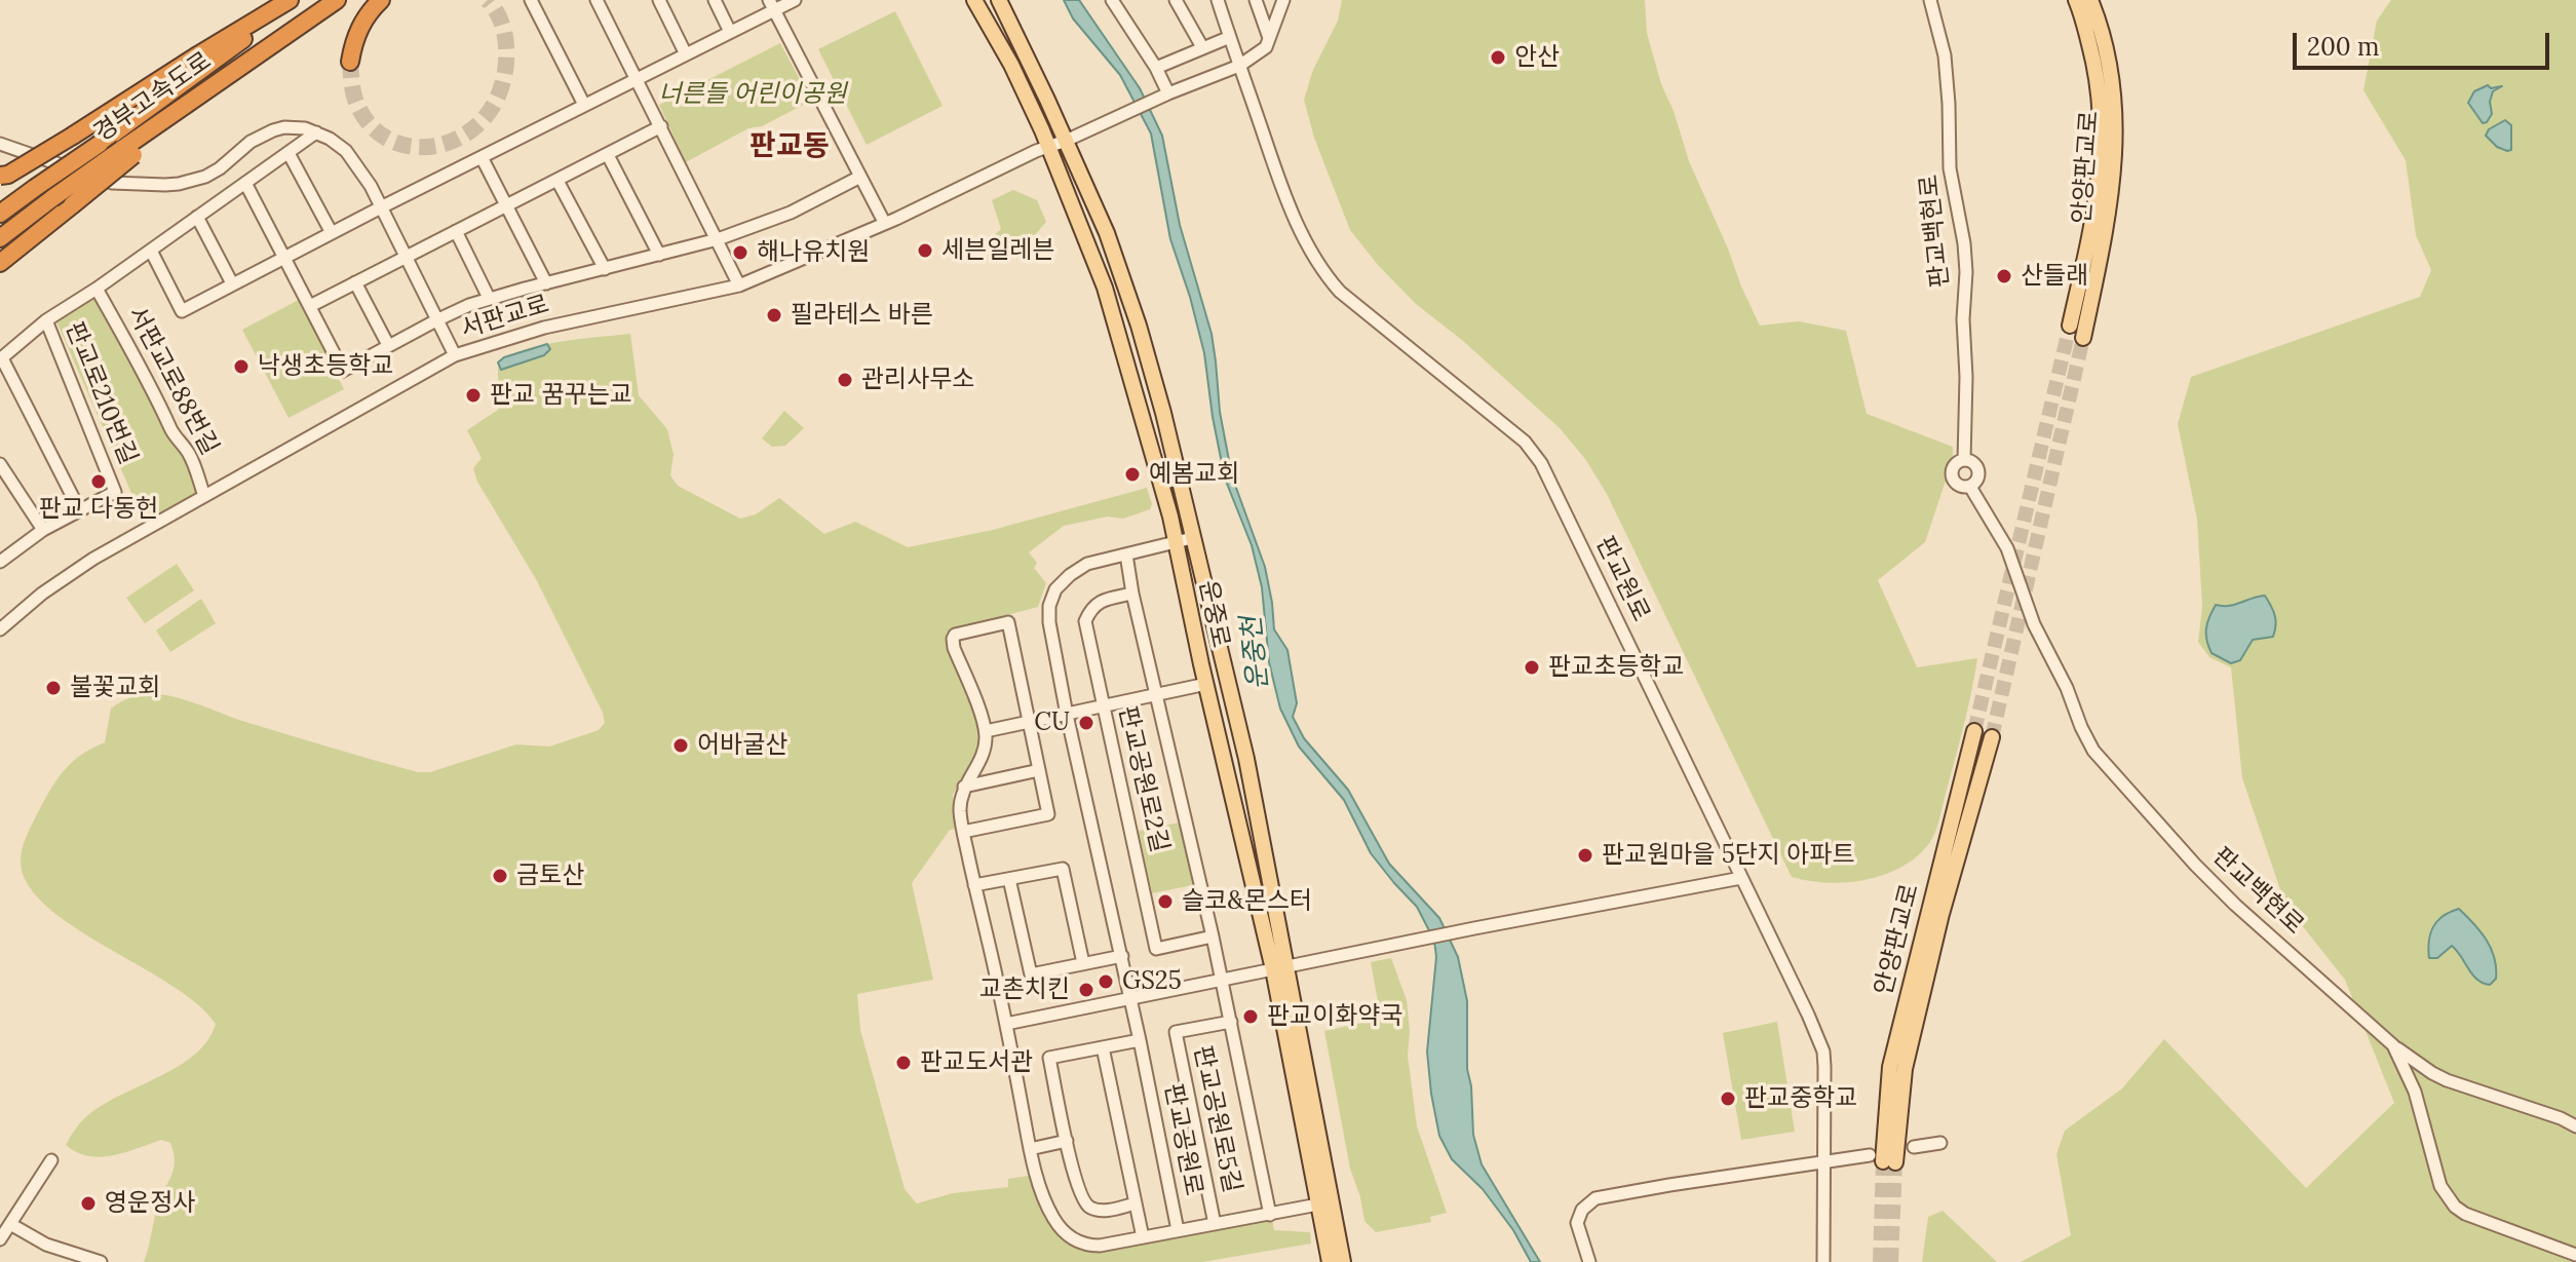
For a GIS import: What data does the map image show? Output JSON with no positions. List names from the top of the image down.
{
  "streets": {
    "highway": ["경부고속도로"],
    "main road": ["안양판교로", "운중로"],
    "street": [
      "판교백현로",
      "서판교로",
      "서판교로88번길",
      "판교로210번길",
      "판교원로",
      "판교공원로2길",
      "판교공원로5길",
      "판교공원로"
    ]
  },
  "crossings": [
    ["서판교로", "서판교로88번길"],
    ["서판교로", "운중로"],
    ["서판교로88번길", "판교로210번길"],
    ["운중로", "판교공원로"],
    ["판교공원로2길", "판교공원로5길"],
    ["판교공원로2길", "판교공원로"],
    ["판교공원로5길", "판교공원로"]
  ],
  "districts": ["판교동"],
  "water": ["운중천"],
  "parks": ["너른들 어린이공원"],
  "places": [
    "안산",
    "세븐일레븐",
    "해나유치원",
    "산들래",
    "필라테스 바른",
    "낙생초등학교",
    "관리사무소",
    "판교 꿈꾸는교",
    "예봄교회",
    "판교 다동헌",
    "판교초등학교",
    "불꽃교회",
    "CU",
    "어바굴산",
    "판교원마을 5단지 아파트",
    "금토산",
    "슬코&몬스터",
    "GS25",
    "교촌치킨",
    "판교이화약국",
    "판교도서관",
    "판교중학교",
    "영운정사"
  ],
  "scale_bar": "200 m"
}
